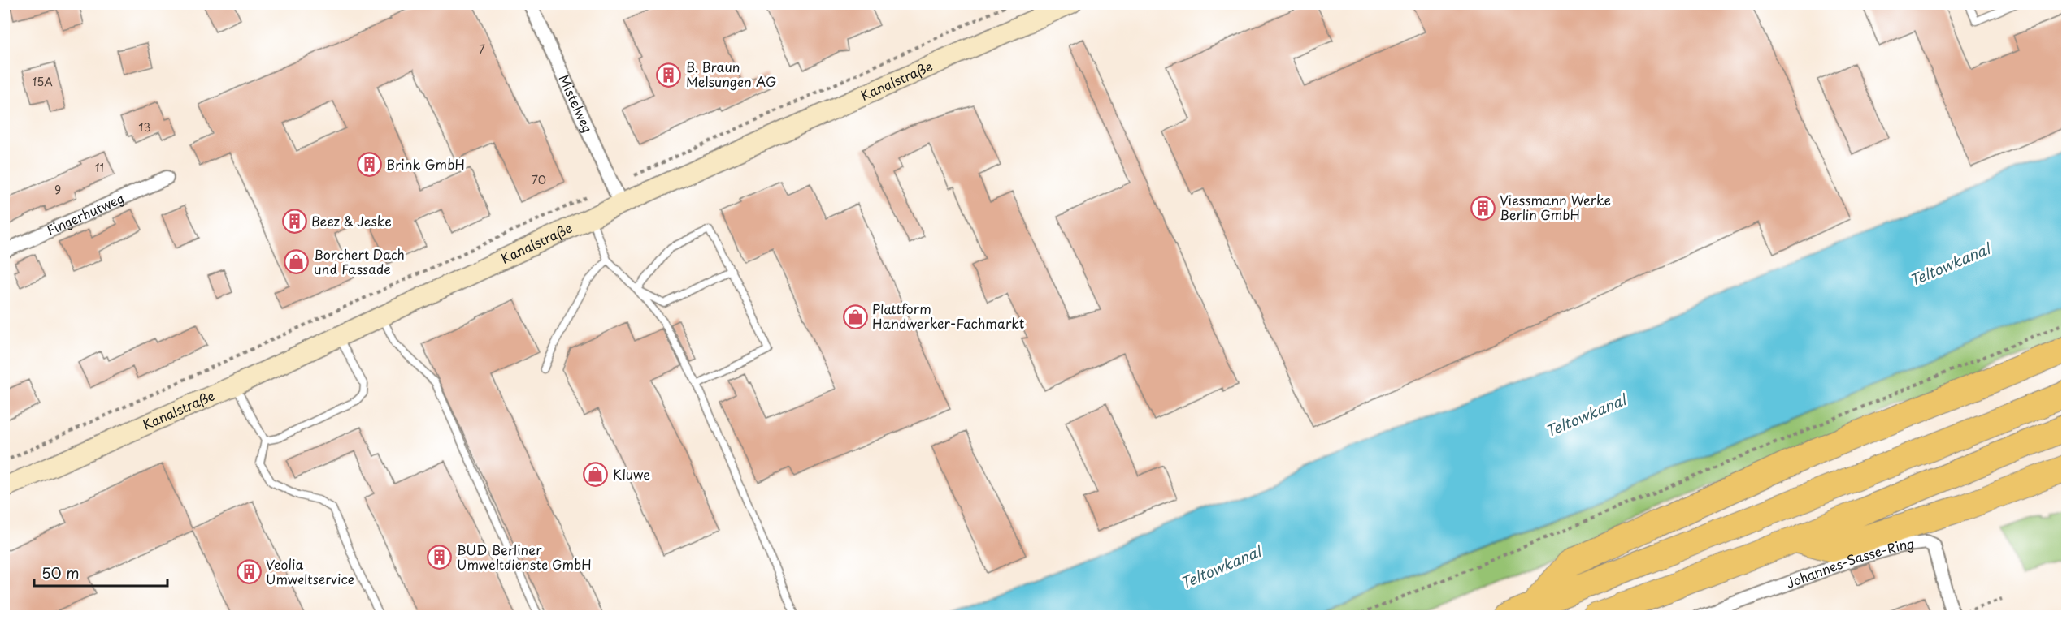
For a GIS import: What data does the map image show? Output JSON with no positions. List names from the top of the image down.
{
  "streets": {
    "street": [
      "Kanalstraße",
      "Mistelweg",
      "Fingerhutweg",
      "Johannes-Sasse-Ring"
    ]
  },
  "crossings": [
    ["Kanalstraße", "Mistelweg"]
  ],
  "water": ["Teltowkanal"],
  "places": {
    "building": [
      "B. Braun Melsungen AG",
      "Brink GmbH",
      "Viessmann Werke Berlin GmbH",
      "Beez & Jeske",
      "BUD Berliner Umweltdienste GmbH",
      "Veolia Umweltservice"
    ],
    "shop": ["Borchert Dach und Fassade", "Plattform Handwerker-Fachmarkt", "Kluwe"]
  },
  "house_numbers": [
    "7",
    "15A",
    "13",
    "11",
    "70",
    "9"
  ],
  "scale_bar": "50 m"
}
